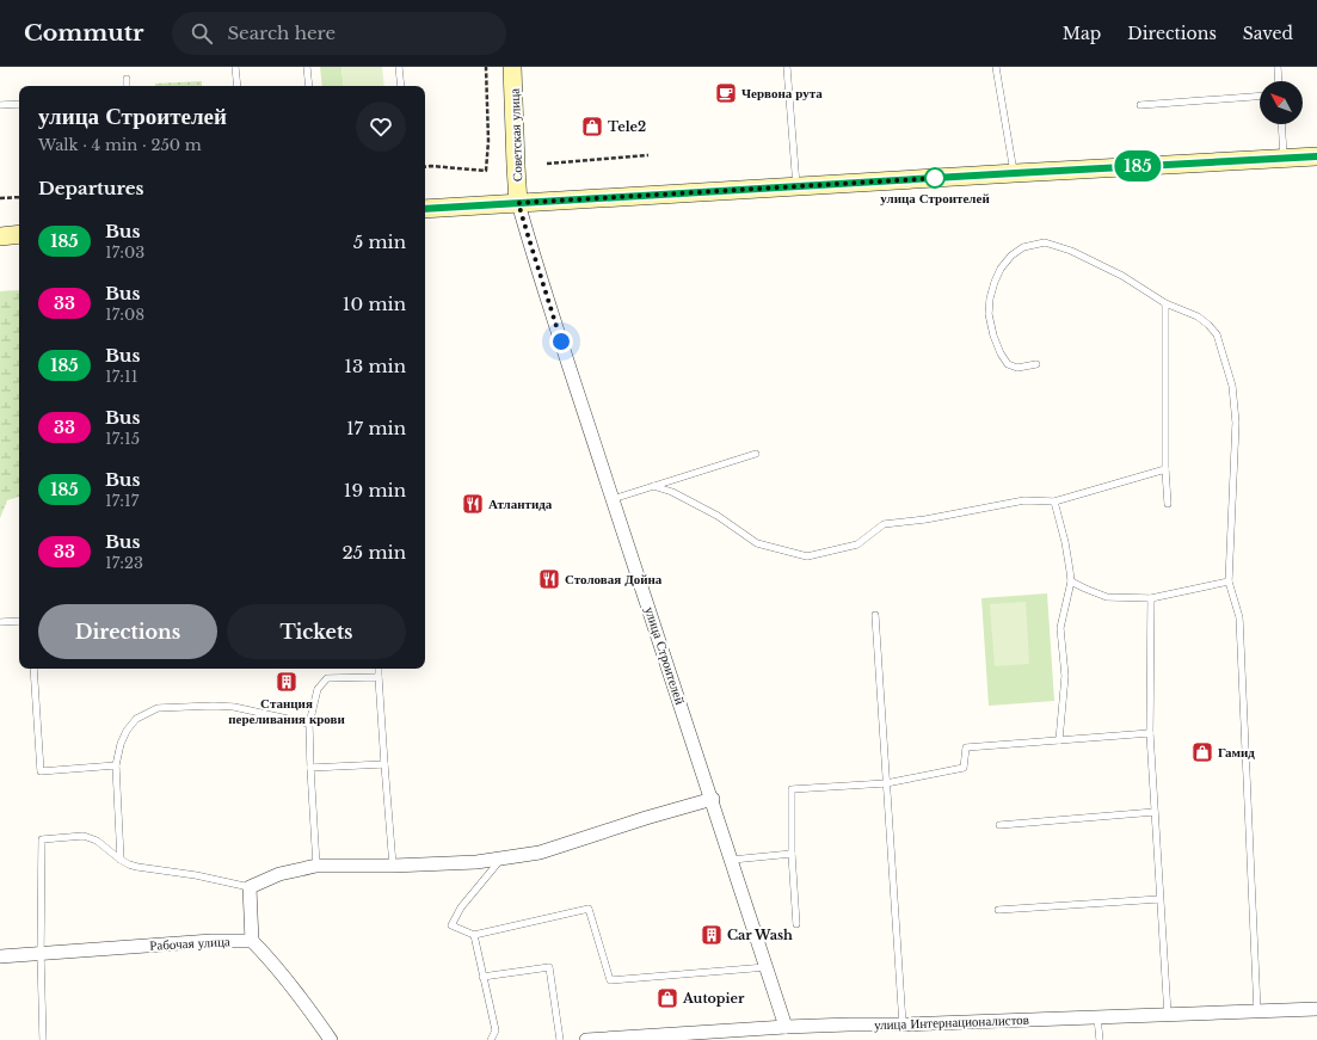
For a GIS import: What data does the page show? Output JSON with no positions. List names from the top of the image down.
{
  "streets": {
    "street": [
      "Советская улица",
      "улица Строителей",
      "Рабочая улица",
      "улица Интернационалистов"
    ]
  },
  "crossings": [
    ["Советская улица", "улица Строителей"],
    ["улица Строителей", "улица Интернационалистов"]
  ],
  "places": {
    "cafe": ["Червона рута"],
    "shop": ["Tele2", "Гамид", "Autopier"],
    "other": ["улица Строителей"],
    "restaurant": ["Атлантида", "Столовая Дойна"],
    "building": ["Станция переливания крови", "Car Wash"]
  },
  "lines": ["bus line 185"],
  "north": "top left",
  "page": {
    "header": "Commutr",
    "search": "Search here",
    "nav": ["Map", "Directions", "Saved"],
    "on_map": "185",
    "heading": [
      ["улица Строителей", "Walk · 4 min · 250 m"],
      "Departures"
    ],
    "list": [
      {
        "mark": "185",
        "name": "Bus",
        "note": "17:03",
        "value": "5 min"
      },
      {
        "mark": "33",
        "name": "Bus",
        "note": "17:08",
        "value": "10 min"
      },
      {
        "mark": "185",
        "name": "Bus",
        "note": "17:11",
        "value": "13 min"
      },
      {
        "mark": "33",
        "name": "Bus",
        "note": "17:15",
        "value": "17 min"
      },
      {
        "mark": "185",
        "name": "Bus",
        "note": "17:17",
        "value": "19 min"
      },
      {
        "mark": "33",
        "name": "Bus",
        "note": "17:23",
        "value": "25 min"
      }
    ],
    "buttons": ["Directions", "Tickets"]
  }
}
